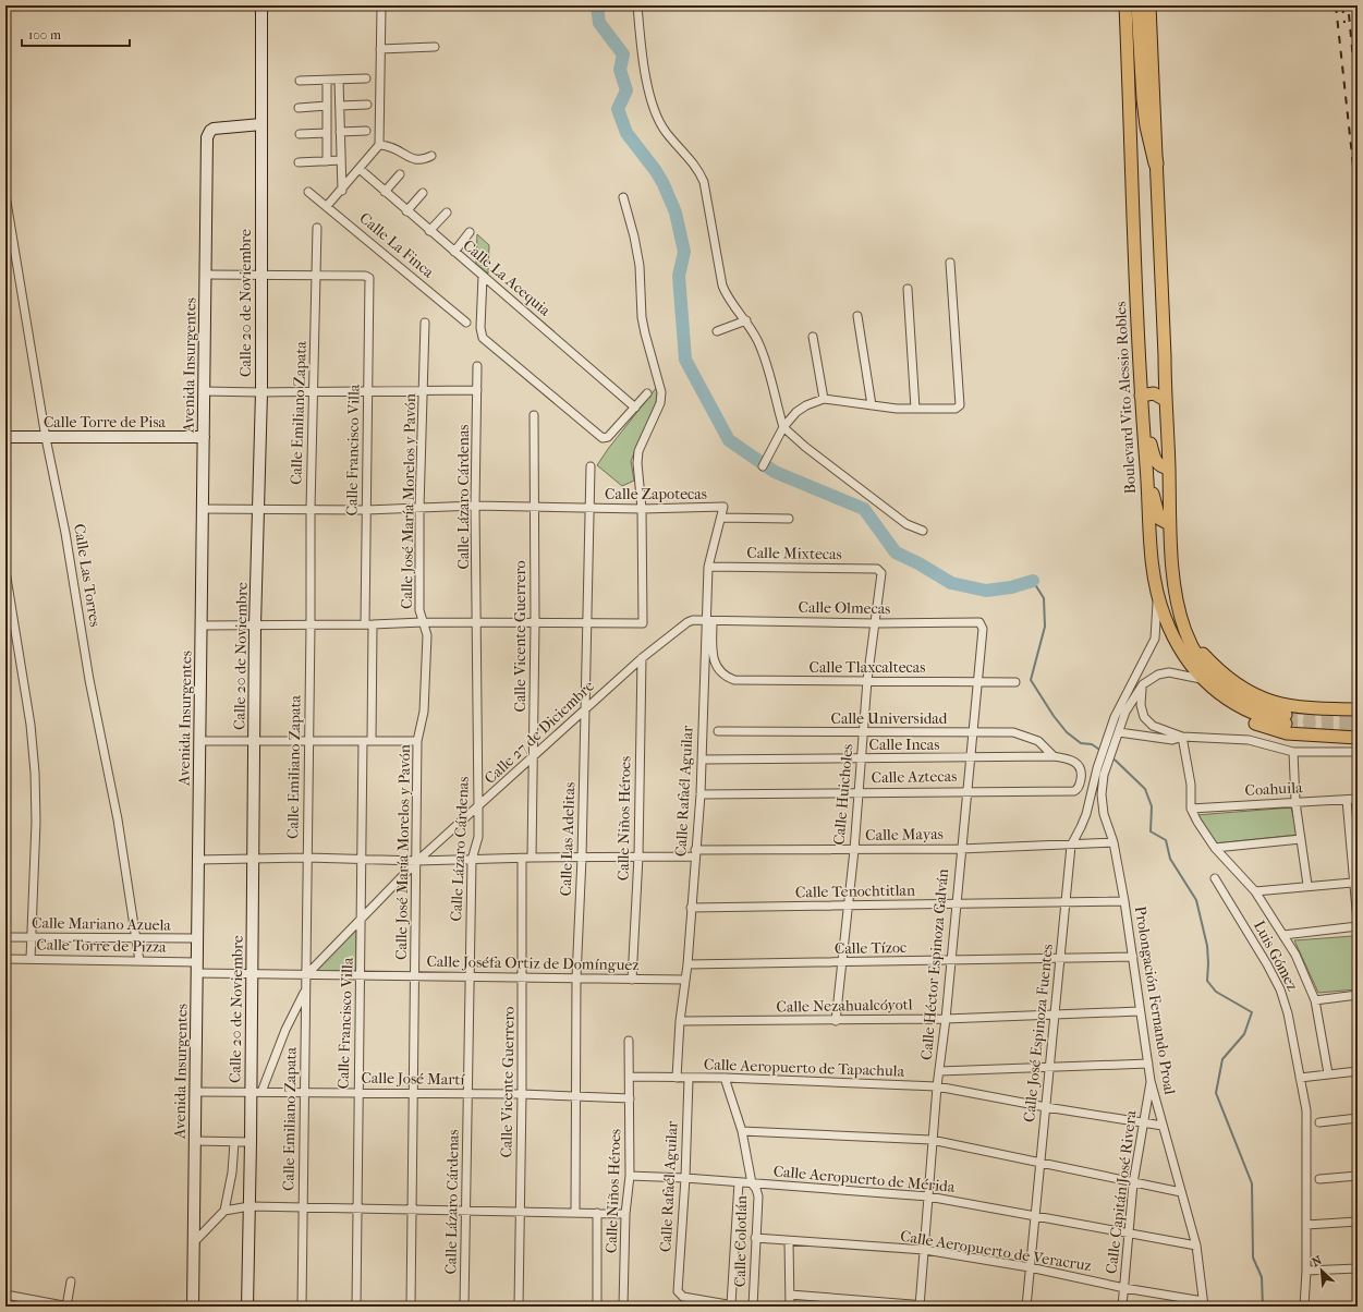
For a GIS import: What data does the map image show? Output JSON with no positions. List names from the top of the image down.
{
  "streets": {
    "main road": ["Boulevard Vito Alessio Robles"],
    "street": [
      "Calle La Finca",
      "Calle La Acequia",
      "Calle 20 de Noviembre",
      "Avenida Insurgentes",
      "Calle Emiliano Zapata",
      "Calle Torre de Pisa",
      "Calle Francisco Villa",
      "Calle Zapotecas",
      "Calle Lázaro Cárdenas",
      "Calle José María Morelos y Pavón",
      "Calle Mixtecas",
      "Calle Las Torres",
      "Calle Olmecas",
      "Calle Vicente Guerrero",
      "Calle Tlaxcaltecas",
      "Calle Universidad",
      "Calle 27 de Diciembre",
      "Calle Incas",
      "Calle Aztecas",
      "Coahuila",
      "Calle Rafaél Aguilar",
      "Calle Huicholes",
      "Calle Niños Héroes",
      "Calle Mayas",
      "Calle Las Adelitas",
      "Calle Tenochtitlan",
      "Calle Mariano Azuela",
      "Calle Torre de Pizza",
      "Calle Tízoc",
      "Luis Gómez",
      "Calle Joséfa Ortiz de Domínguez",
      "Calle Héctor Espinoza Galván",
      "Prolongación Fernando Proal",
      "Calle Nezahualcóyotl",
      "Calle José Espinoza Fuentes",
      "Calle Aeropuerto de Tapachula",
      "Calle José Martí",
      "Calle Aeropuerto de Mérida",
      "Calle Capitán José Rivera",
      "Calle Colotlán",
      "Calle Aeropuerto de Veracruz"
    ]
  },
  "crossings": [
    ["Calle 20 de Noviembre", "Avenida Insurgentes"],
    ["Calle 20 de Noviembre", "Calle Zapotecas"],
    ["Calle 20 de Noviembre", "Calle Mayas"],
    ["Calle 20 de Noviembre", "Calle Joséfa Ortiz de Domínguez"],
    ["Calle 20 de Noviembre", "Calle José Martí"],
    ["Avenida Insurgentes", "Calle Torre de Pisa"],
    ["Avenida Insurgentes", "Calle Zapotecas"],
    ["Avenida Insurgentes", "Calle Mayas"],
    ["Avenida Insurgentes", "Calle Mariano Azuela"],
    ["Avenida Insurgentes", "Calle Torre de Pizza"],
    ["Avenida Insurgentes", "Calle Joséfa Ortiz de Domínguez"],
    ["Avenida Insurgentes", "Calle José Martí"],
    ["Calle Emiliano Zapata", "Calle Francisco Villa"],
    ["Calle Emiliano Zapata", "Calle Zapotecas"],
    ["Calle Emiliano Zapata", "Calle 27 de Diciembre"],
    ["Calle Emiliano Zapata", "Calle Mayas"],
    ["Calle Emiliano Zapata", "Calle Joséfa Ortiz de Domínguez"],
    ["Calle Emiliano Zapata", "Calle José Martí"],
    ["Calle Torre de Pisa", "Calle Las Torres"],
    ["Calle Francisco Villa", "Calle Zapotecas"],
    ["Calle Francisco Villa", "Calle 27 de Diciembre"],
    ["Calle Francisco Villa", "Calle Mayas"],
    ["Calle Francisco Villa", "Calle Joséfa Ortiz de Domínguez"],
    ["Calle Francisco Villa", "Calle José Martí"],
    ["Calle Zapotecas", "Calle Lázaro Cárdenas"],
    ["Calle Zapotecas", "Calle José María Morelos y Pavón"],
    ["Calle Zapotecas", "Calle Vicente Guerrero"],
    ["Calle Zapotecas", "Calle Rafaél Aguilar"],
    ["Calle Zapotecas", "Calle Las Adelitas"],
    ["Calle Lázaro Cárdenas", "Calle 27 de Diciembre"],
    ["Calle Lázaro Cárdenas", "Calle Mayas"],
    ["Calle Lázaro Cárdenas", "Calle Joséfa Ortiz de Domínguez"],
    ["Calle Lázaro Cárdenas", "Calle José Martí"],
    ["Calle José María Morelos y Pavón", "Calle 27 de Diciembre"],
    ["Calle José María Morelos y Pavón", "Calle Mayas"],
    ["Calle José María Morelos y Pavón", "Calle Joséfa Ortiz de Domínguez"],
    ["Calle José María Morelos y Pavón", "Calle José Martí"],
    ["Calle Mixtecas", "Calle Rafaél Aguilar"],
    ["Calle Mixtecas", "Calle Huicholes"],
    ["Calle Las Torres", "Calle Mariano Azuela"],
    ["Calle Las Torres", "Calle Torre de Pizza"],
    ["Calle Olmecas", "Calle Tlaxcaltecas"],
    ["Calle Olmecas", "Calle 27 de Diciembre"],
    ["Calle Olmecas", "Calle Rafaél Aguilar"],
    ["Calle Olmecas", "Calle Huicholes"],
    ["Calle Olmecas", "Calle Héctor Espinoza Galván"],
    ["Calle Vicente Guerrero", "Calle 27 de Diciembre"],
    ["Calle Vicente Guerrero", "Calle Mayas"],
    ["Calle Vicente Guerrero", "Calle Joséfa Ortiz de Domínguez"],
    ["Calle Vicente Guerrero", "Calle José Martí"],
    ["Calle Tlaxcaltecas", "Calle 27 de Diciembre"],
    ["Calle Tlaxcaltecas", "Calle Rafaél Aguilar"],
    ["Calle Tlaxcaltecas", "Calle Huicholes"],
    ["Calle Tlaxcaltecas", "Calle Héctor Espinoza Galván"],
    ["Calle Universidad", "Calle Incas"],
    ["Calle Universidad", "Calle Huicholes"],
    ["Calle Universidad", "Calle Héctor Espinoza Galván"],
    ["Calle 27 de Diciembre", "Calle Rafaél Aguilar"],
    ["Calle 27 de Diciembre", "Calle Niños Héroes"],
    ["Calle 27 de Diciembre", "Calle Mayas"],
    ["Calle 27 de Diciembre", "Calle Las Adelitas"],
    ["Calle 27 de Diciembre", "Calle Joséfa Ortiz de Domínguez"],
    ["Calle Incas", "Calle Aztecas"],
    ["Calle Incas", "Calle Rafaél Aguilar"],
    ["Calle Incas", "Calle Huicholes"],
    ["Calle Incas", "Calle Héctor Espinoza Galván"],
    ["Calle Aztecas", "Calle Rafaél Aguilar"],
    ["Calle Aztecas", "Calle Huicholes"],
    ["Calle Aztecas", "Calle Héctor Espinoza Galván"],
    ["Calle Rafaél Aguilar", "Calle Mayas"],
    ["Calle Rafaél Aguilar", "Calle Tenochtitlan"],
    ["Calle Rafaél Aguilar", "Calle Tízoc"],
    ["Calle Rafaél Aguilar", "Calle Joséfa Ortiz de Domínguez"],
    ["Calle Rafaél Aguilar", "Calle Nezahualcóyotl"],
    ["Calle Rafaél Aguilar", "Calle Aeropuerto de Tapachula"],
    ["Calle Rafaél Aguilar", "Calle Aeropuerto de Mérida"],
    ["Calle Huicholes", "Calle Mayas"],
    ["Calle Huicholes", "Calle Tenochtitlan"],
    ["Calle Huicholes", "Calle Tízoc"],
    ["Calle Huicholes", "Calle Nezahualcóyotl"],
    ["Calle Niños Héroes", "Calle Mayas"],
    ["Calle Niños Héroes", "Calle Joséfa Ortiz de Domínguez"],
    ["Calle Niños Héroes", "Calle Aeropuerto de Tapachula"],
    ["Calle Niños Héroes", "Calle José Martí"],
    ["Calle Niños Héroes", "Calle Aeropuerto de Mérida"],
    ["Calle Mayas", "Calle Las Adelitas"],
    ["Calle Mayas", "Calle Héctor Espinoza Galván"],
    ["Calle Mayas", "Prolongación Fernando Proal"],
    ["Calle Mayas", "Calle José Espinoza Fuentes"],
    ["Calle Las Adelitas", "Calle Joséfa Ortiz de Domínguez"],
    ["Calle Las Adelitas", "Calle José Martí"],
    ["Calle Tenochtitlan", "Calle Héctor Espinoza Galván"],
    ["Calle Tenochtitlan", "Prolongación Fernando Proal"],
    ["Calle Tenochtitlan", "Calle José Espinoza Fuentes"],
    ["Calle Torre de Pizza", "Calle Joséfa Ortiz de Domínguez"],
    ["Calle Tízoc", "Calle Héctor Espinoza Galván"],
    ["Calle Tízoc", "Prolongación Fernando Proal"],
    ["Calle Tízoc", "Calle José Espinoza Fuentes"],
    ["Calle Héctor Espinoza Galván", "Calle Nezahualcóyotl"],
    ["Calle Héctor Espinoza Galván", "Calle Aeropuerto de Tapachula"],
    ["Calle Héctor Espinoza Galván", "Calle Aeropuerto de Mérida"],
    ["Calle Héctor Espinoza Galván", "Calle Aeropuerto de Veracruz"],
    ["Prolongación Fernando Proal", "Calle Nezahualcóyotl"],
    ["Prolongación Fernando Proal", "Calle José Espinoza Fuentes"],
    ["Prolongación Fernando Proal", "Calle Aeropuerto de Tapachula"],
    ["Prolongación Fernando Proal", "Calle Aeropuerto de Mérida"],
    ["Prolongación Fernando Proal", "Calle Capitán José Rivera"],
    ["Prolongación Fernando Proal", "Calle Aeropuerto de Veracruz"],
    ["Calle Nezahualcóyotl", "Calle José Espinoza Fuentes"],
    ["Calle José Espinoza Fuentes", "Calle Aeropuerto de Tapachula"],
    ["Calle José Espinoza Fuentes", "Calle Aeropuerto de Mérida"],
    ["Calle José Espinoza Fuentes", "Calle Aeropuerto de Veracruz"],
    ["Calle Aeropuerto de Tapachula", "Calle Capitán José Rivera"],
    ["Calle Aeropuerto de Tapachula", "Calle Colotlán"],
    ["Calle Aeropuerto de Mérida", "Calle Capitán José Rivera"],
    ["Calle Aeropuerto de Mérida", "Calle Colotlán"],
    ["Calle Capitán José Rivera", "Calle Aeropuerto de Veracruz"],
    ["Calle Colotlán", "Calle Aeropuerto de Veracruz"]
  ],
  "scale_bar": "100 m",
  "north": "top left"
}
